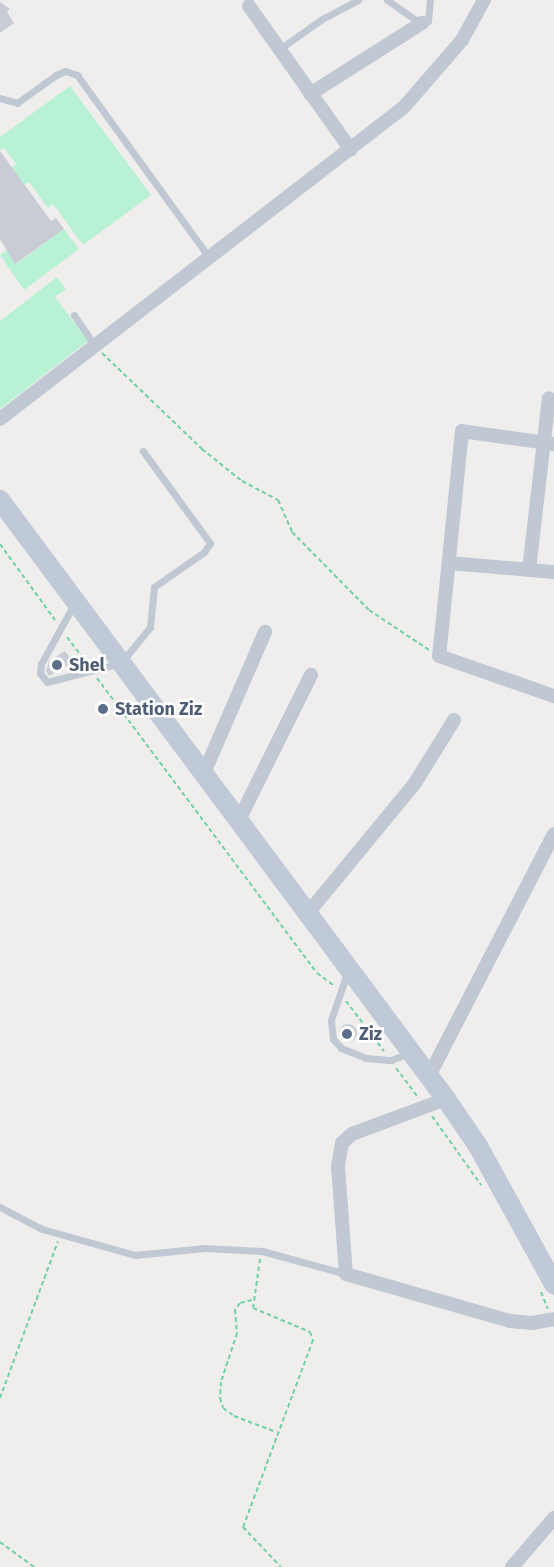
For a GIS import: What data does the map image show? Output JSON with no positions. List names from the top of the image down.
{
  "places": ["Shel", "Station Ziz", "Ziz"]
}
